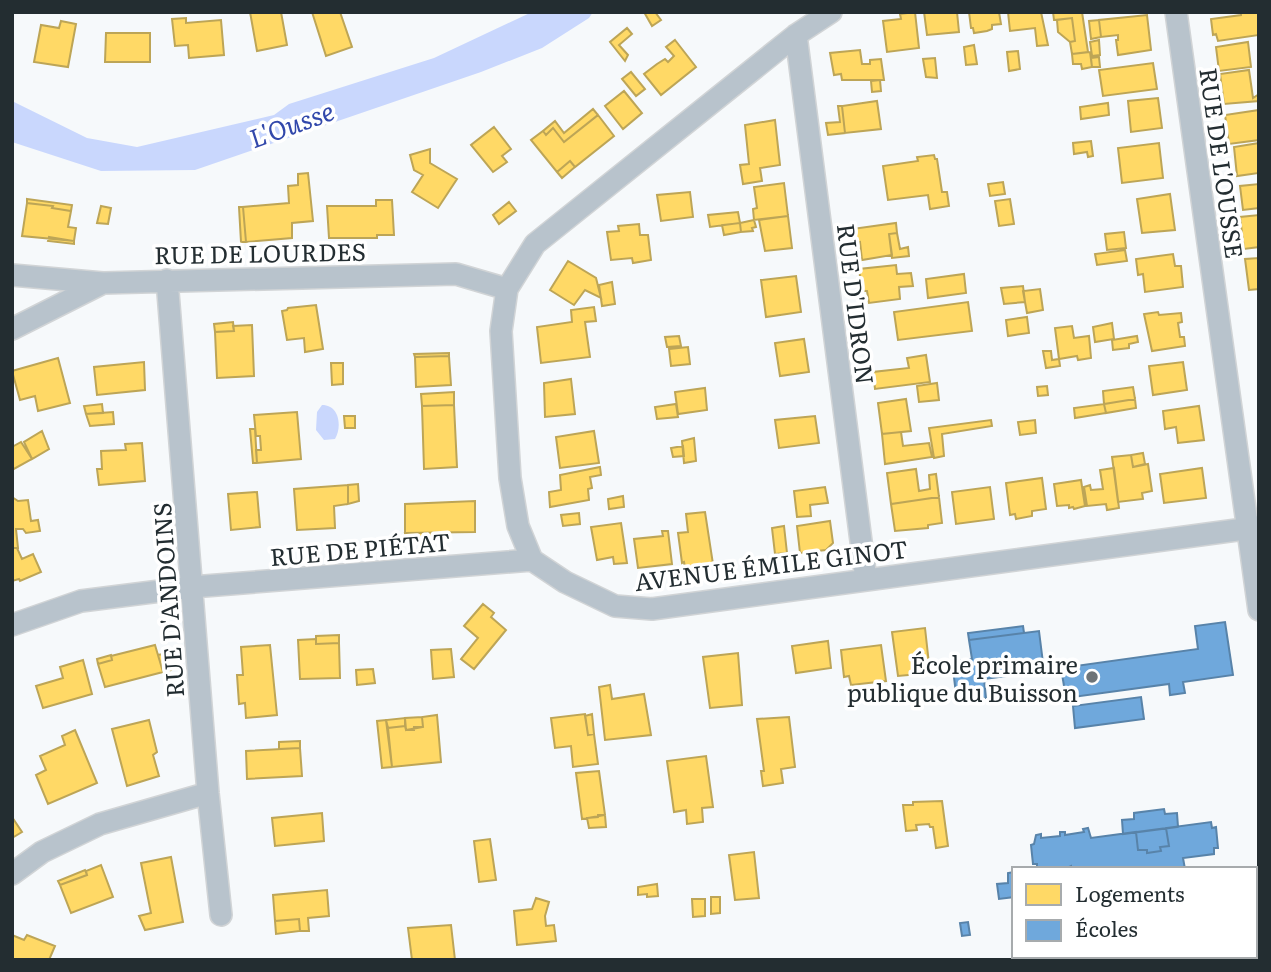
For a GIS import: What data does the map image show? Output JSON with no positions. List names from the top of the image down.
{
  "streets": {
    "street": [
      "RUE DE L'OUSSE",
      "RUE DE LOURDES",
      "RUE D'IDRON",
      "RUE DE PIÉTAT",
      "AVENUE ÉMILE GINOT",
      "RUE D'ANDOINS"
    ]
  },
  "crossings": [
    ["RUE DE L'OUSSE", "AVENUE ÉMILE GINOT"],
    ["RUE DE LOURDES", "RUE D'ANDOINS"],
    ["RUE D'IDRON", "AVENUE ÉMILE GINOT"],
    ["RUE DE PIÉTAT", "AVENUE ÉMILE GINOT"],
    ["RUE DE PIÉTAT", "RUE D'ANDOINS"]
  ],
  "water": ["L'Ousse"],
  "places": ["École primaire publique du Buisson"],
  "legend": ["Logements", "Écoles"]
}
